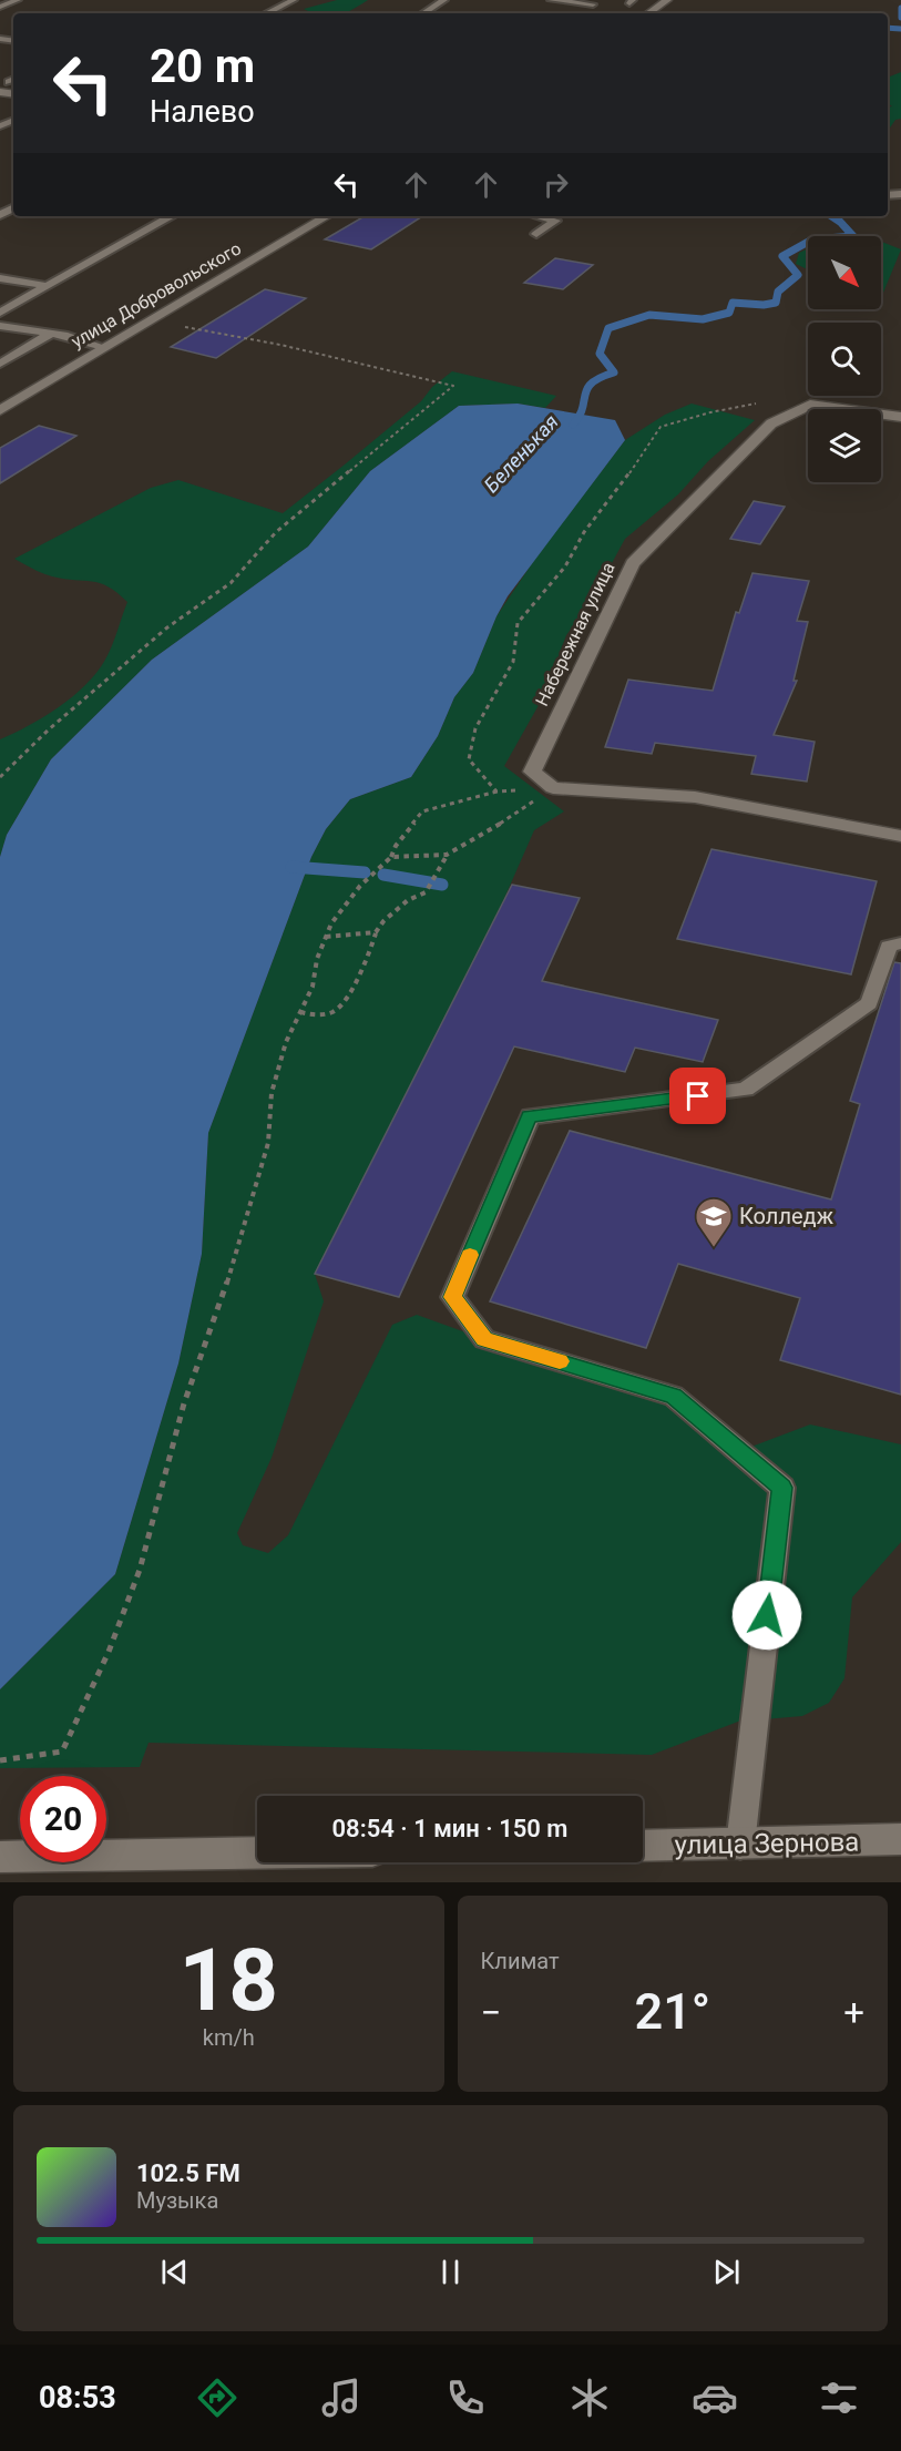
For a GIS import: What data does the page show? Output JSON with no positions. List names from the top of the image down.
{
  "streets": {
    "street": ["улица Добровольского", "Набережная улица", "улица Зернова"]
  },
  "water": ["Беленькая"],
  "places": {
    "school or university": ["Колледж"]
  },
  "north": "bottom right",
  "page": {
    "turn": ["20 m", "Налево"],
    "limit": "20",
    "trip": "08:54 · 1 мин · 150 m",
    "tile": [
      ["18", "km/h"],
      "Климат"
    ],
    "heat": ["−", "21°", "+"],
    "song": ["102.5 FM", "Музыка"],
    "tabs": "08:53"
  }
}
